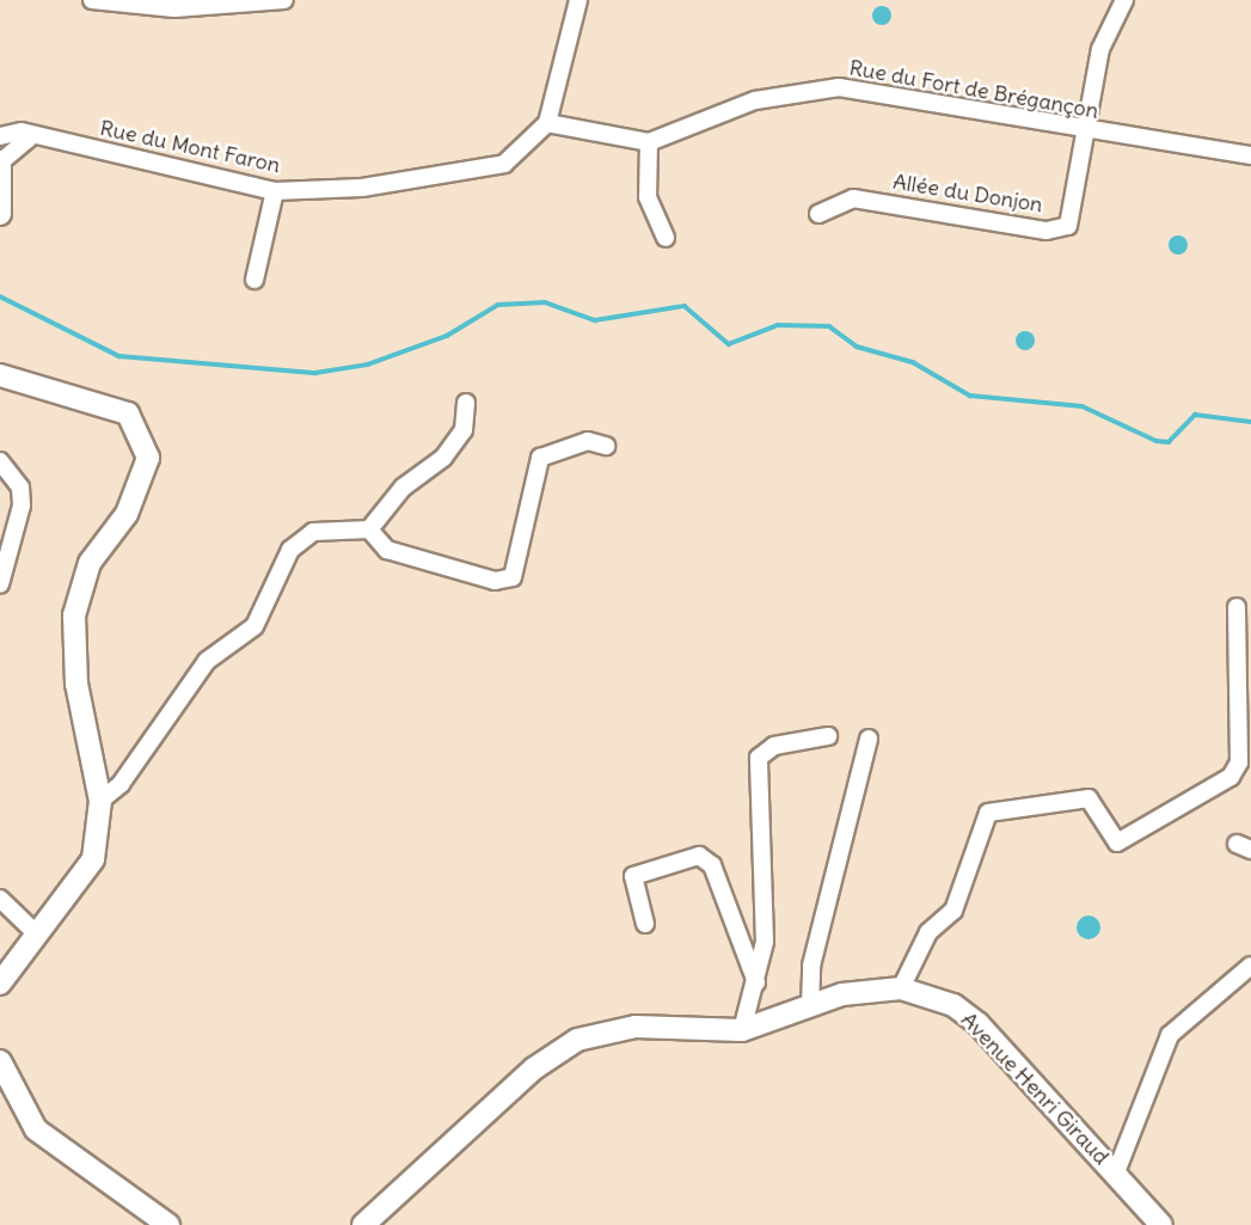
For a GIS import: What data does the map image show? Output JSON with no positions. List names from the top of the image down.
{
  "streets": {
    "street": [
      "Rue du Fort de Brégançon",
      "Rue du Mont Faron",
      "Allée du Donjon",
      "Avenue Henri Giraud"
    ]
  },
  "crossings": [
    ["Rue du Fort de Brégançon", "Allée du Donjon"]
  ]
}
